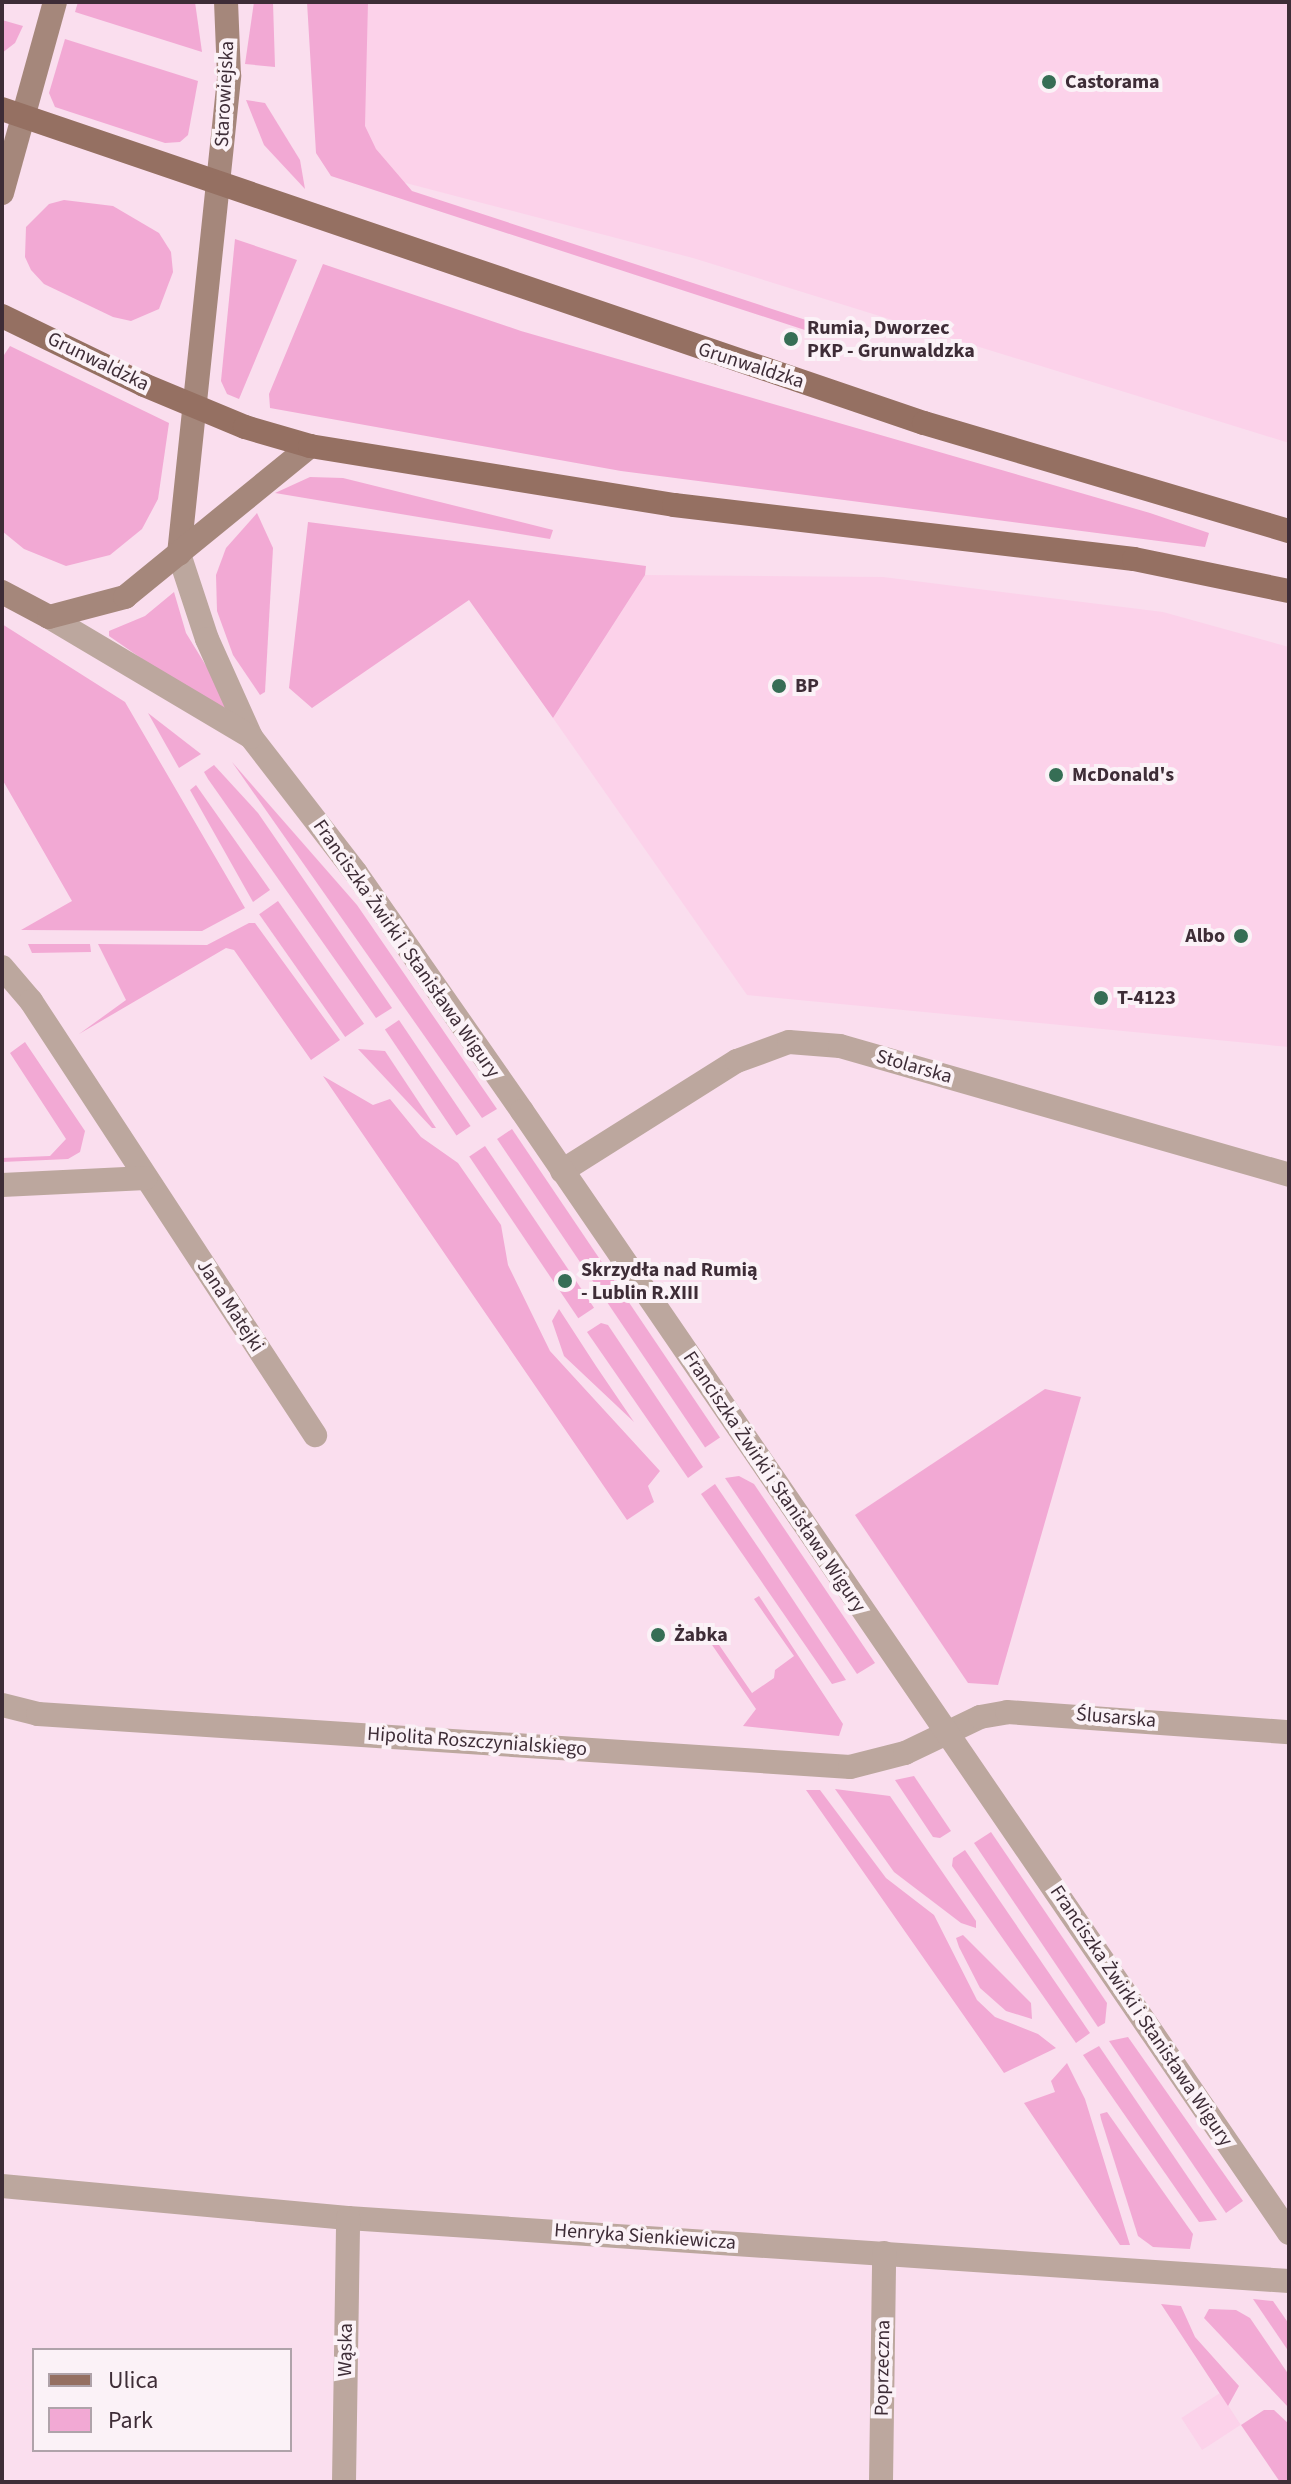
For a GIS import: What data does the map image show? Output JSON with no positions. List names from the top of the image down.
{
  "streets": {
    "main road": ["Starowiejska", "Grunwaldzka", "Franciszka Żwirki i Stanisława Wigury"],
    "street": [
      "Stolarska",
      "Jana Matejki",
      "Ślusarska",
      "Hipolita Roszczynialskiego",
      "Henryka Sienkiewicza",
      "Wąska",
      "Poprzeczna"
    ]
  },
  "crossings": [
    ["Starowiejska", "Grunwaldzka"],
    ["Grunwaldzka", "Franciszka Żwirki i Stanisława Wigury"],
    ["Franciszka Żwirki i Stanisława Wigury", "Stolarska"],
    ["Franciszka Żwirki i Stanisława Wigury", "Ślusarska"],
    ["Franciszka Żwirki i Stanisława Wigury", "Hipolita Roszczynialskiego"],
    ["Ślusarska", "Hipolita Roszczynialskiego"],
    ["Henryka Sienkiewicza", "Wąska"],
    ["Henryka Sienkiewicza", "Poprzeczna"]
  ],
  "places": [
    "Castorama",
    "Rumia, Dworzec PKP - Grunwaldzka",
    "BP",
    "McDonald's",
    "Albo",
    "T-4123",
    "Skrzydła nad Rumią - Lublin R.XIII",
    "Żabka"
  ],
  "legend": ["Ulica", "Park"]
}
